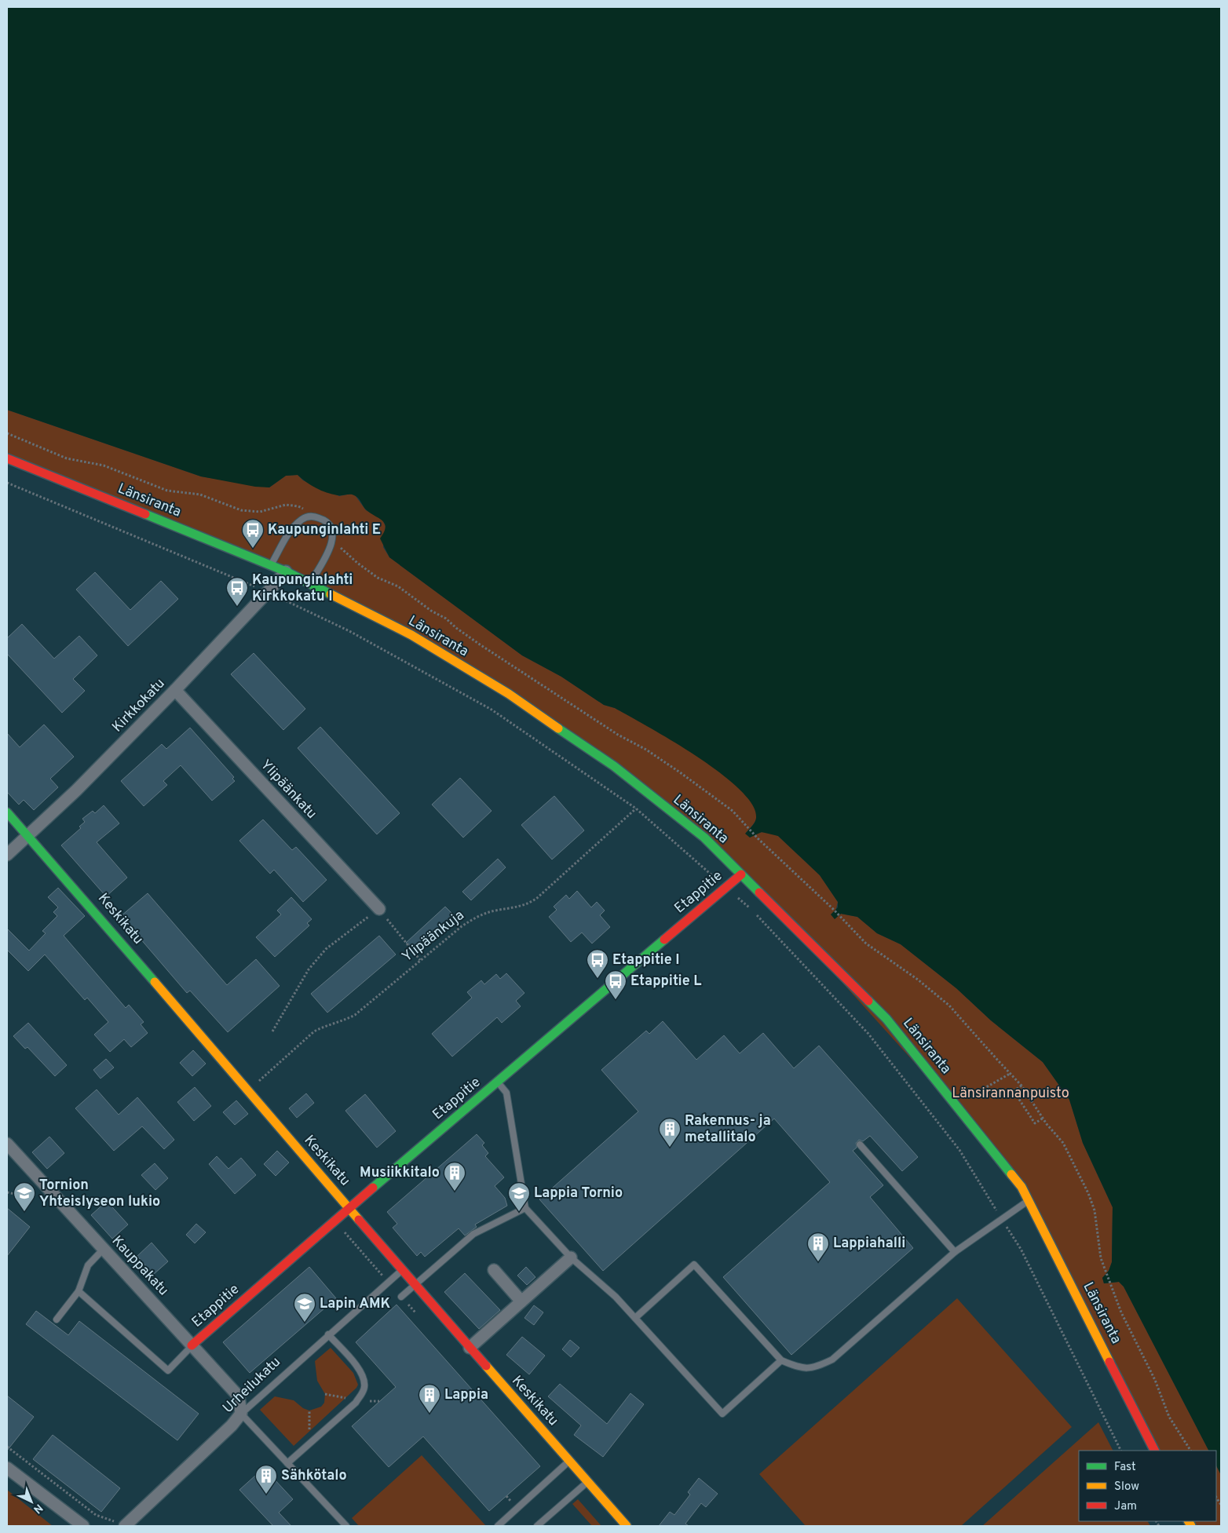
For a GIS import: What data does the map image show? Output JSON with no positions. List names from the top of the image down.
{
  "streets": {
    "street": [
      "Länsiranta",
      "Kirkkokatu",
      "Ylipäänkatu",
      "Etappitie",
      "Keskikatu",
      "Kauppakatu",
      "Urheilukatu"
    ],
    "path": ["Ylipäänkuja"]
  },
  "crossings": [
    ["Länsiranta", "Kirkkokatu"],
    ["Länsiranta", "Etappitie"],
    ["Kirkkokatu", "Ylipäänkatu"],
    ["Kirkkokatu", "Keskikatu"],
    ["Etappitie", "Keskikatu"],
    ["Etappitie", "Kauppakatu"],
    ["Keskikatu", "Ylipäänkuja"],
    ["Keskikatu", "Urheilukatu"],
    ["Kauppakatu", "Urheilukatu"]
  ],
  "parks": ["Länsirannanpuisto"],
  "places": {
    "bus stop": [
      "Kaupunginlahti E",
      "Kaupunginlahti Kirkkokatu I",
      "Etappitie I",
      "Etappitie L"
    ],
    "building": [
      "Rakennus- ja metallitalo",
      "Musiikkitalo",
      "Lappiahalli",
      "Lappia",
      "Sähkötalo"
    ],
    "school or university": ["Tornion Yhteislyseon lukio", "Lappia Tornio", "Lapin AMK"]
  },
  "legend": ["Fast", "Slow", "Jam"],
  "north": "bottom right"
}
